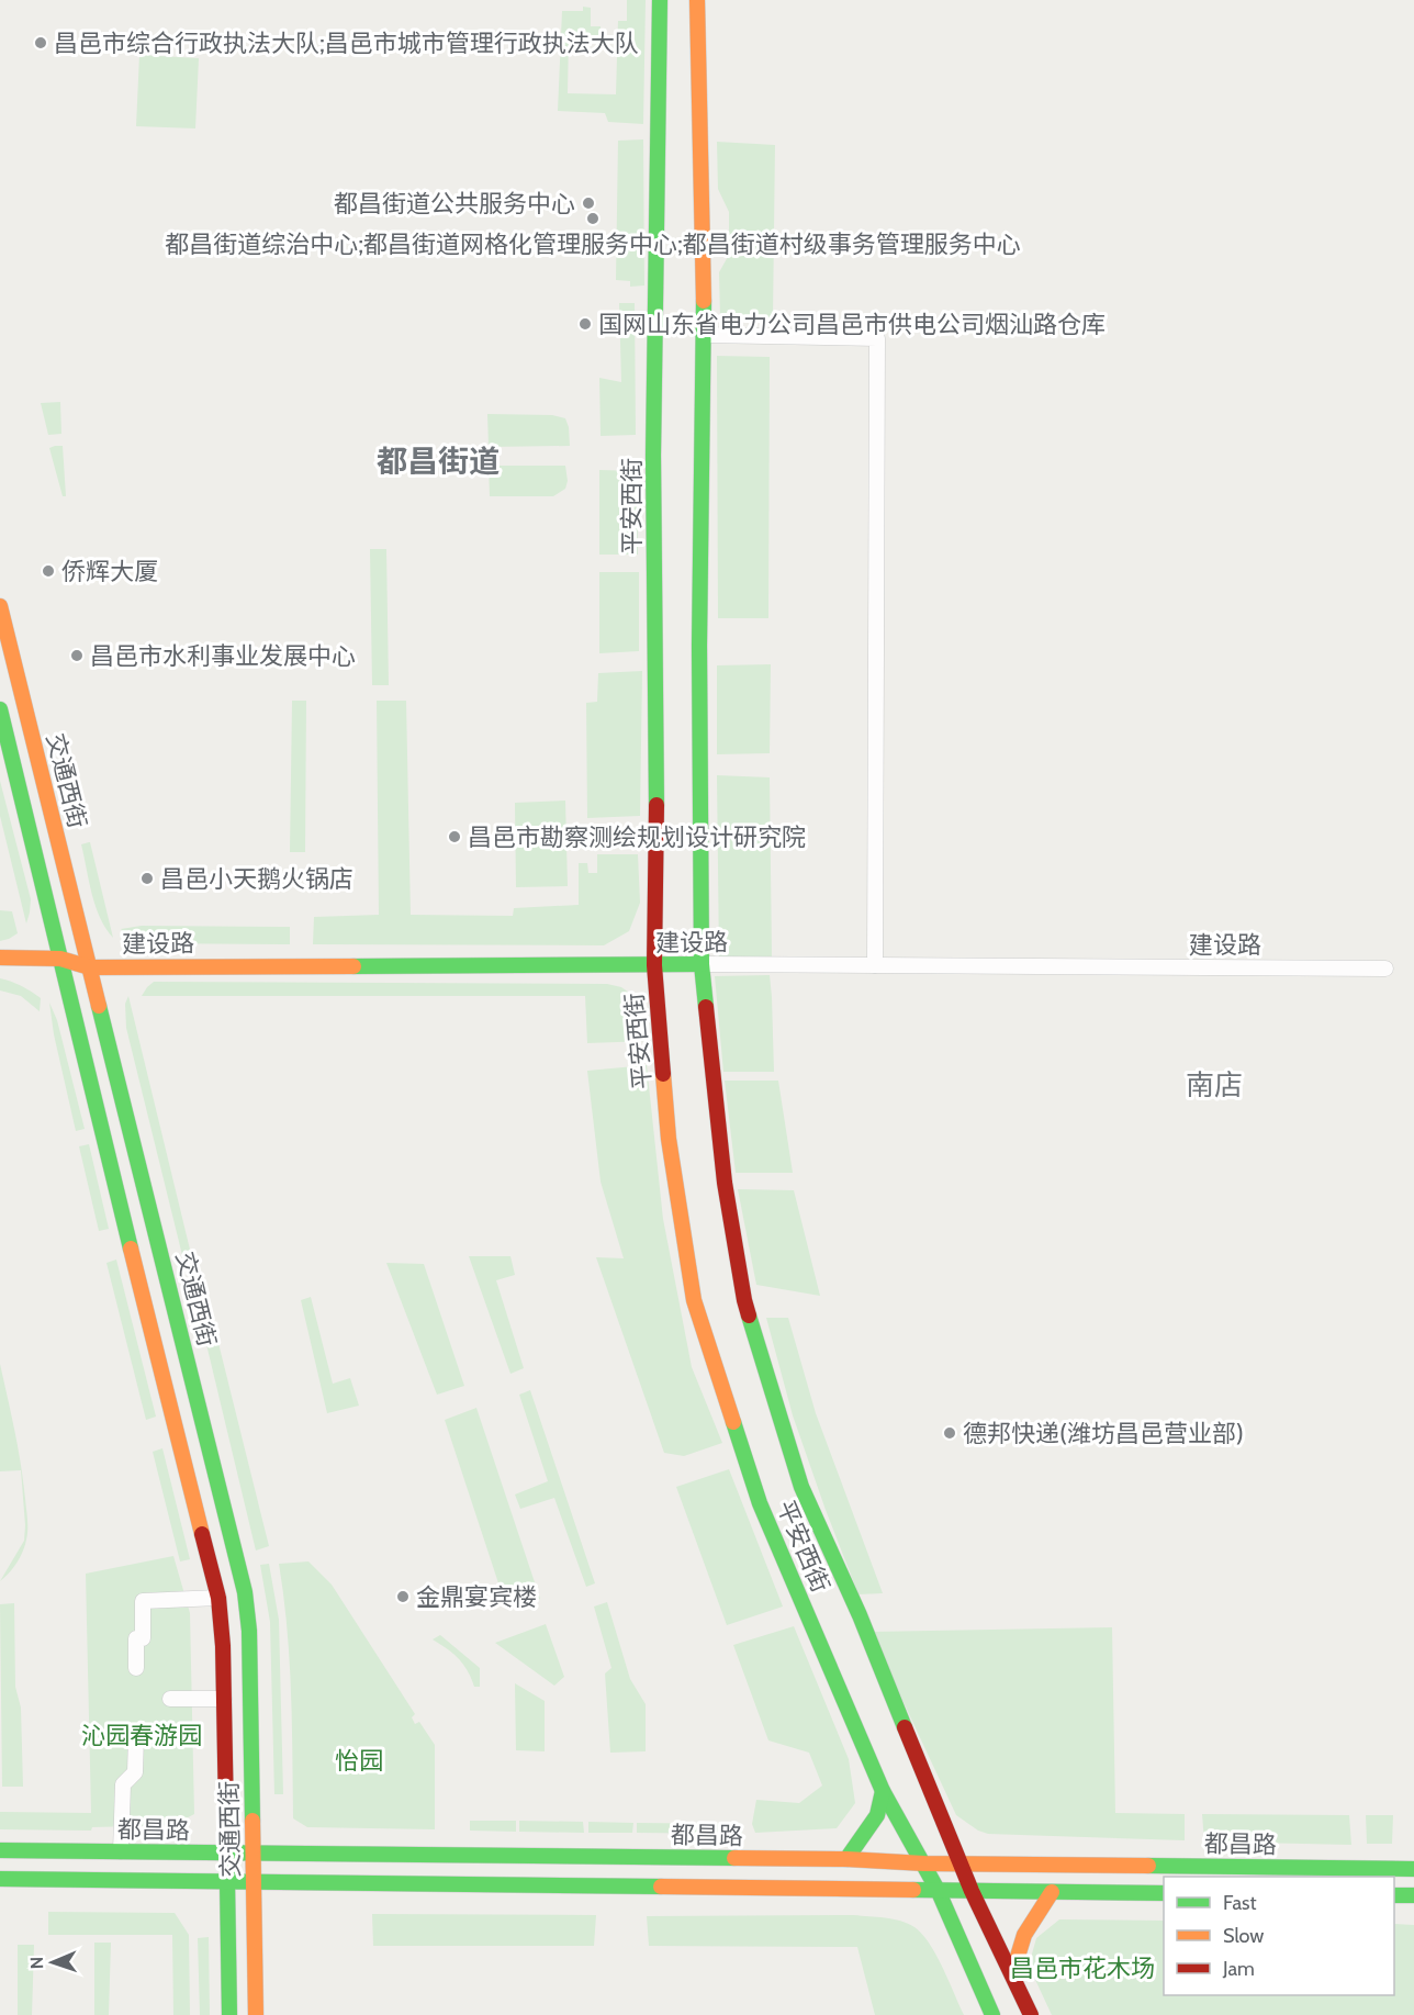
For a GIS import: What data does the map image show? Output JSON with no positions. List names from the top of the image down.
{
  "streets": {
    "main road": [
      "平安西街",
      "交通西街",
      "建设路",
      "都昌路"
    ]
  },
  "crossings": [
    ["平安西街", "建设路"],
    ["平安西街", "都昌路"],
    ["交通西街", "建设路"],
    ["交通西街", "都昌路"]
  ],
  "districts": ["都昌街道", "南店"],
  "parks": ["沁园春游园", "怡园", "昌邑市花木场"],
  "places": [
    "昌邑市综合行政执法大队;昌邑市城市管理行政执法大队",
    "都昌街道公共服务中心",
    "都昌街道综治中心;都昌街道网格化管理服务中心;都昌街道村级事务管理服务中心",
    "国网山东省电力公司昌邑市供电公司烟汕路仓库",
    "侨辉大厦",
    "昌邑市水利事业发展中心",
    "昌邑市勘察测绘规划设计研究院",
    "昌邑小天鹅火锅店",
    "德邦快递(潍坊昌邑营业部)",
    "金鼎宴宾楼"
  ],
  "legend": ["Fast", "Slow", "Jam"],
  "north": "left"
}
